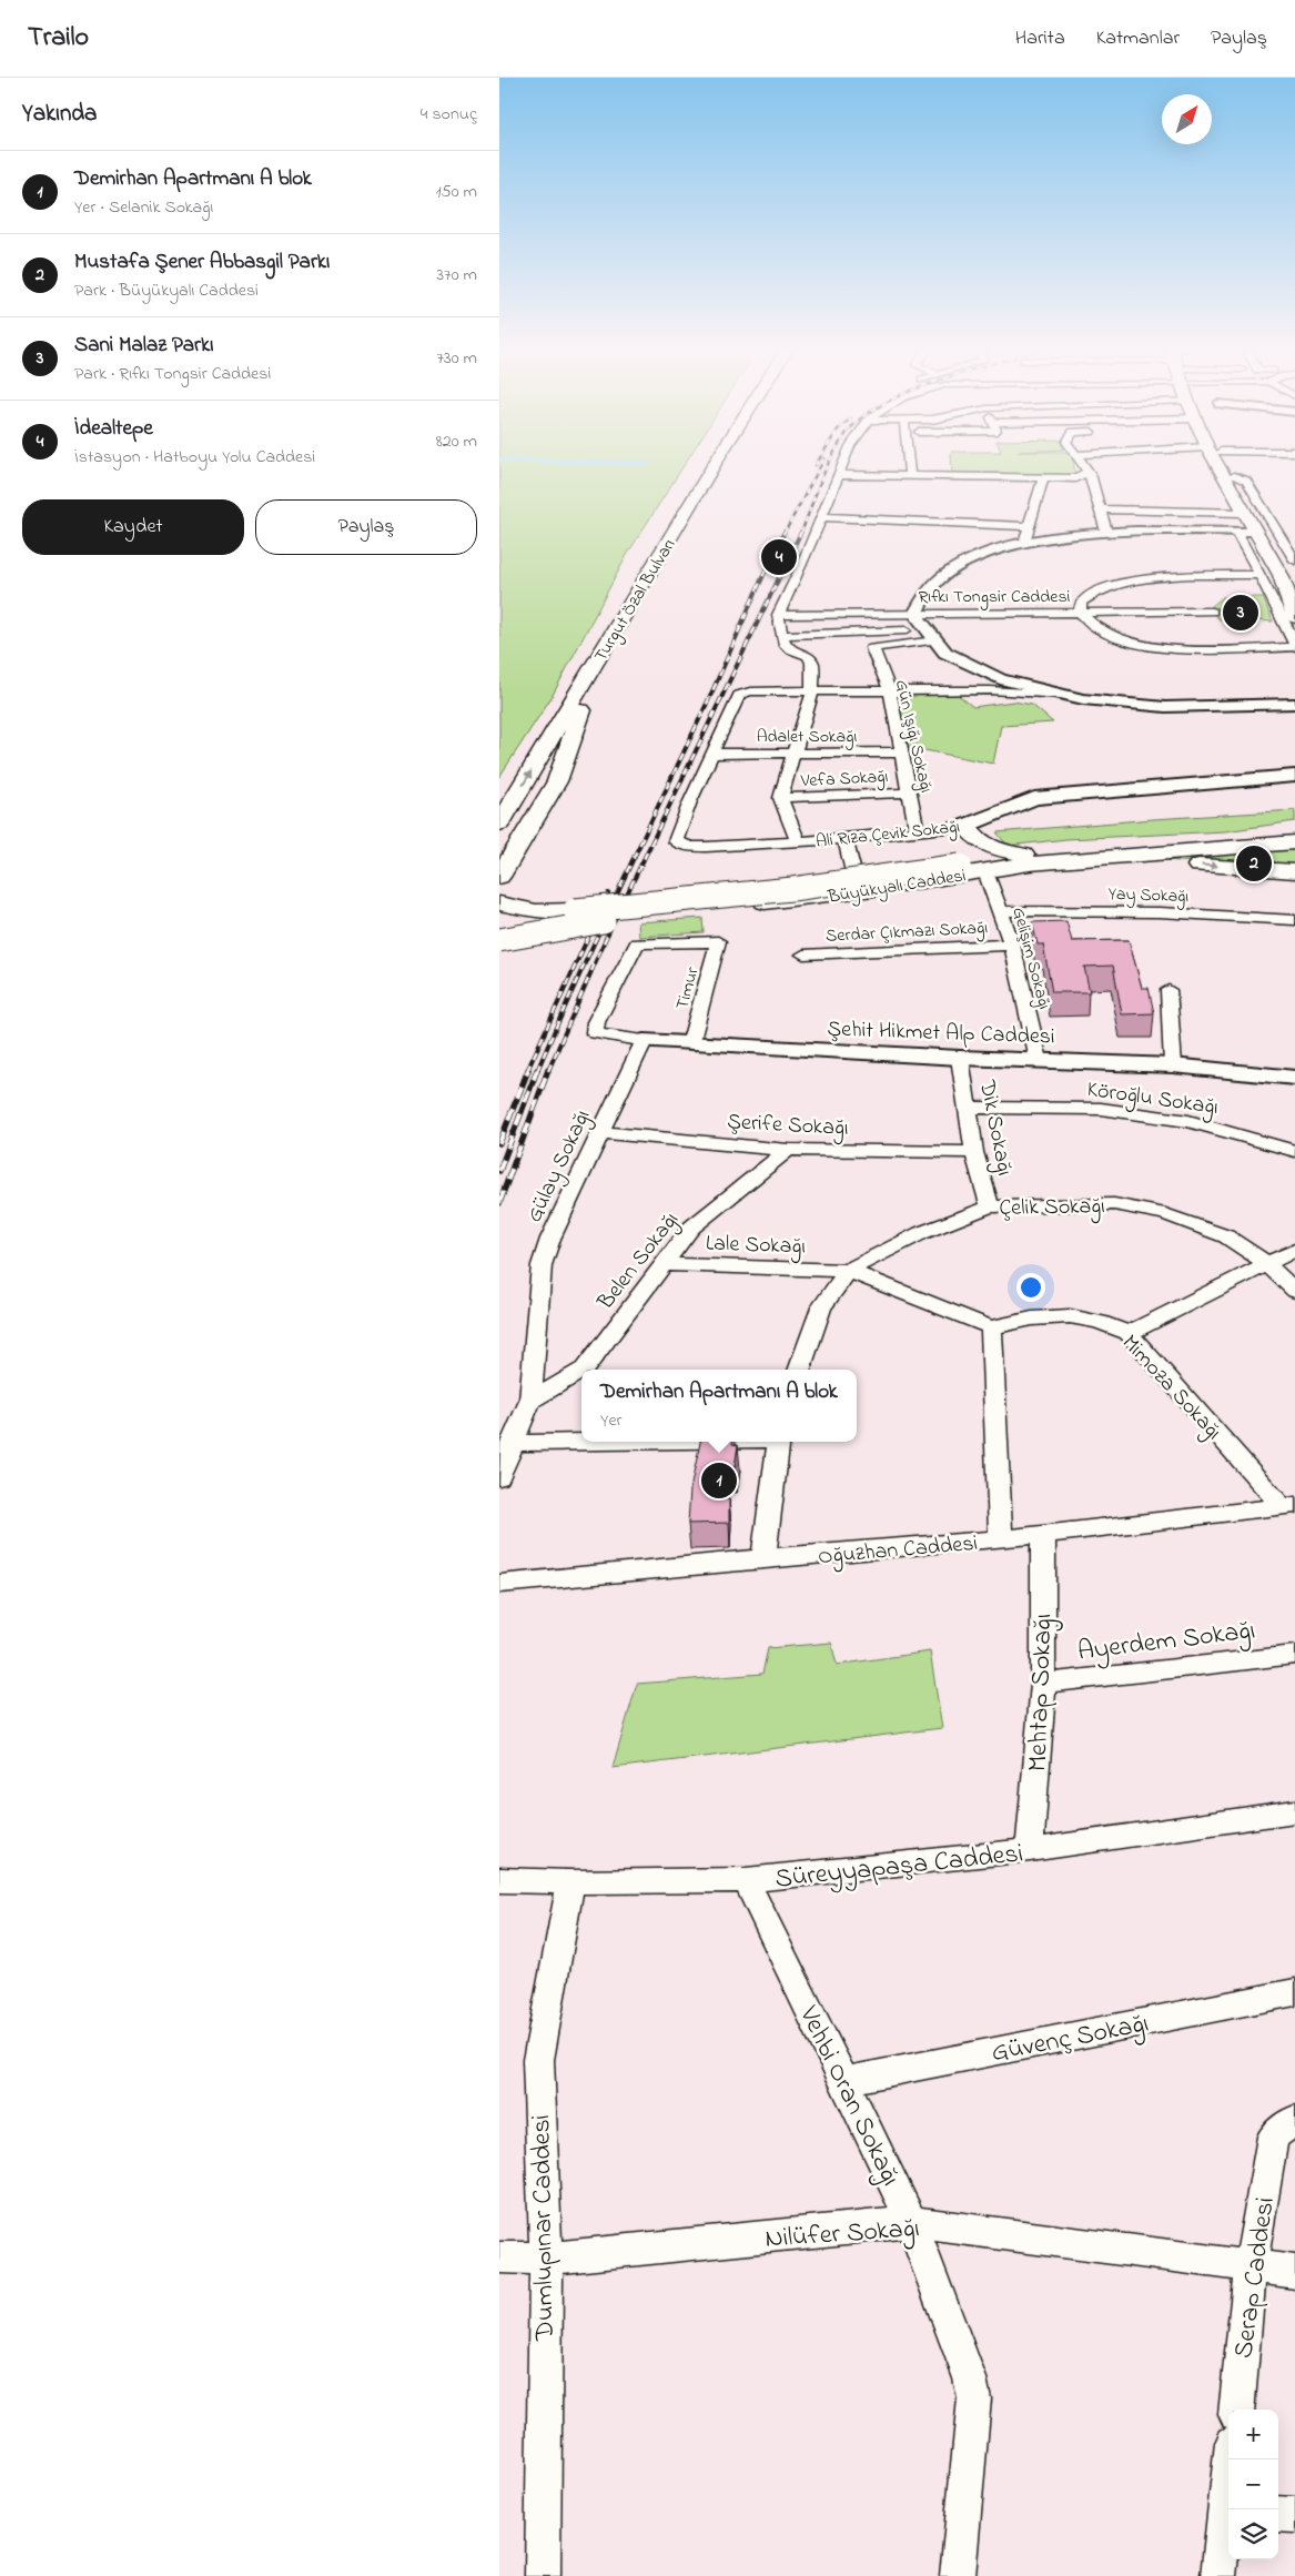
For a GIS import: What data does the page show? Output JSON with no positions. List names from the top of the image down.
{
  "streets": {
    "main road": ["Turgut Özal Bulvarı", "Ali Rıza Çevik Sokağı", "Büyükyalı Caddesi"],
    "street": [
      "Rıfkı Tongsir Caddesi",
      "Adalet Sokağı",
      "Gün Işığı Sokağı",
      "Vefa Sokağı",
      "Yay Sokağı",
      "Serdar Çıkmazı Sokağı",
      "Gelişim Sokağı",
      "Timur",
      "Şehit Hikmet Alp Caddesi",
      "Köroğlu Sokağı",
      "Şerife Sokağı",
      "Dik Sokağı",
      "Gülay Sokağı",
      "Çelik Sokağı",
      "Lale Sokağı",
      "Belen Sokağı",
      "Mimoza Sokağı",
      "Oğuzhan Caddesi",
      "Ayerdem Sokağı",
      "Mehtap Sokağı",
      "Süreyyapaşa Caddesi",
      "Güvenç Sokağı",
      "Vehbi Oran Sokağı",
      "Dumlupınar Caddesi",
      "Nilüfer Sokağı",
      "Serap Caddesi"
    ]
  },
  "crossings": [
    ["Adalet Sokağı", "Gün Işığı Sokağı"],
    ["Gün Işığı Sokağı", "Vefa Sokağı"],
    ["Gün Işığı Sokağı", "Ali Rıza Çevik Sokağı"],
    ["Büyükyalı Caddesi", "Gelişim Sokağı"],
    ["Yay Sokağı", "Gelişim Sokağı"],
    ["Serdar Çıkmazı Sokağı", "Gelişim Sokağı"],
    ["Gelişim Sokağı", "Şehit Hikmet Alp Caddesi"],
    ["Timur", "Şehit Hikmet Alp Caddesi"],
    ["Şehit Hikmet Alp Caddesi", "Dik Sokağı"],
    ["Şehit Hikmet Alp Caddesi", "Gülay Sokağı"],
    ["Köroğlu Sokağı", "Dik Sokağı"],
    ["Şerife Sokağı", "Dik Sokağı"],
    ["Şerife Sokağı", "Gülay Sokağı"],
    ["Şerife Sokağı", "Belen Sokağı"],
    ["Dik Sokağı", "Çelik Sokağı"],
    ["Gülay Sokağı", "Belen Sokağı"],
    ["Çelik Sokağı", "Lale Sokağı"],
    ["Lale Sokağı", "Belen Sokağı"],
    ["Mimoza Sokağı", "Oğuzhan Caddesi"],
    ["Oğuzhan Caddesi", "Mehtap Sokağı"],
    ["Ayerdem Sokağı", "Mehtap Sokağı"],
    ["Mehtap Sokağı", "Süreyyapaşa Caddesi"],
    ["Süreyyapaşa Caddesi", "Vehbi Oran Sokağı"],
    ["Süreyyapaşa Caddesi", "Dumlupınar Caddesi"],
    ["Güvenç Sokağı", "Vehbi Oran Sokağı"],
    ["Vehbi Oran Sokağı", "Nilüfer Sokağı"],
    ["Dumlupınar Caddesi", "Nilüfer Sokağı"],
    ["Nilüfer Sokağı", "Serap Caddesi"]
  ],
  "north": "top right",
  "page": {
    "header": "Trailo",
    "nav": ["Harita", "Katmanlar", "Paylaş"],
    "heading": ["Yakında", "4 sonuç"],
    "list": [
      {
        "mark": "1",
        "name": "Demirhan Apartmanı A blok",
        "note": "Yer · Selanik Sokağı",
        "value": "150 m"
      },
      {
        "mark": "2",
        "name": "Mustafa Şener Abbasgil Parkı",
        "note": "Park · Büyükyalı Caddesi",
        "value": "370 m"
      },
      {
        "mark": "3",
        "name": "Sani Malaz Parkı",
        "note": "Park · Rıfkı Tongsir Caddesi",
        "value": "730 m"
      },
      {
        "mark": "4",
        "name": "İdealtepe",
        "note": "İstasyon · Hatboyu Yolu Caddesi",
        "value": "820 m"
      }
    ],
    "buttons": ["Kaydet", "Paylaş"],
    "pins": [
      "4",
      "3",
      "2",
      "1"
    ],
    "popup": ["Demirhan Apartmanı A blok", "Yer"],
    "map_buttons": ["+", "−"]
  }
}
